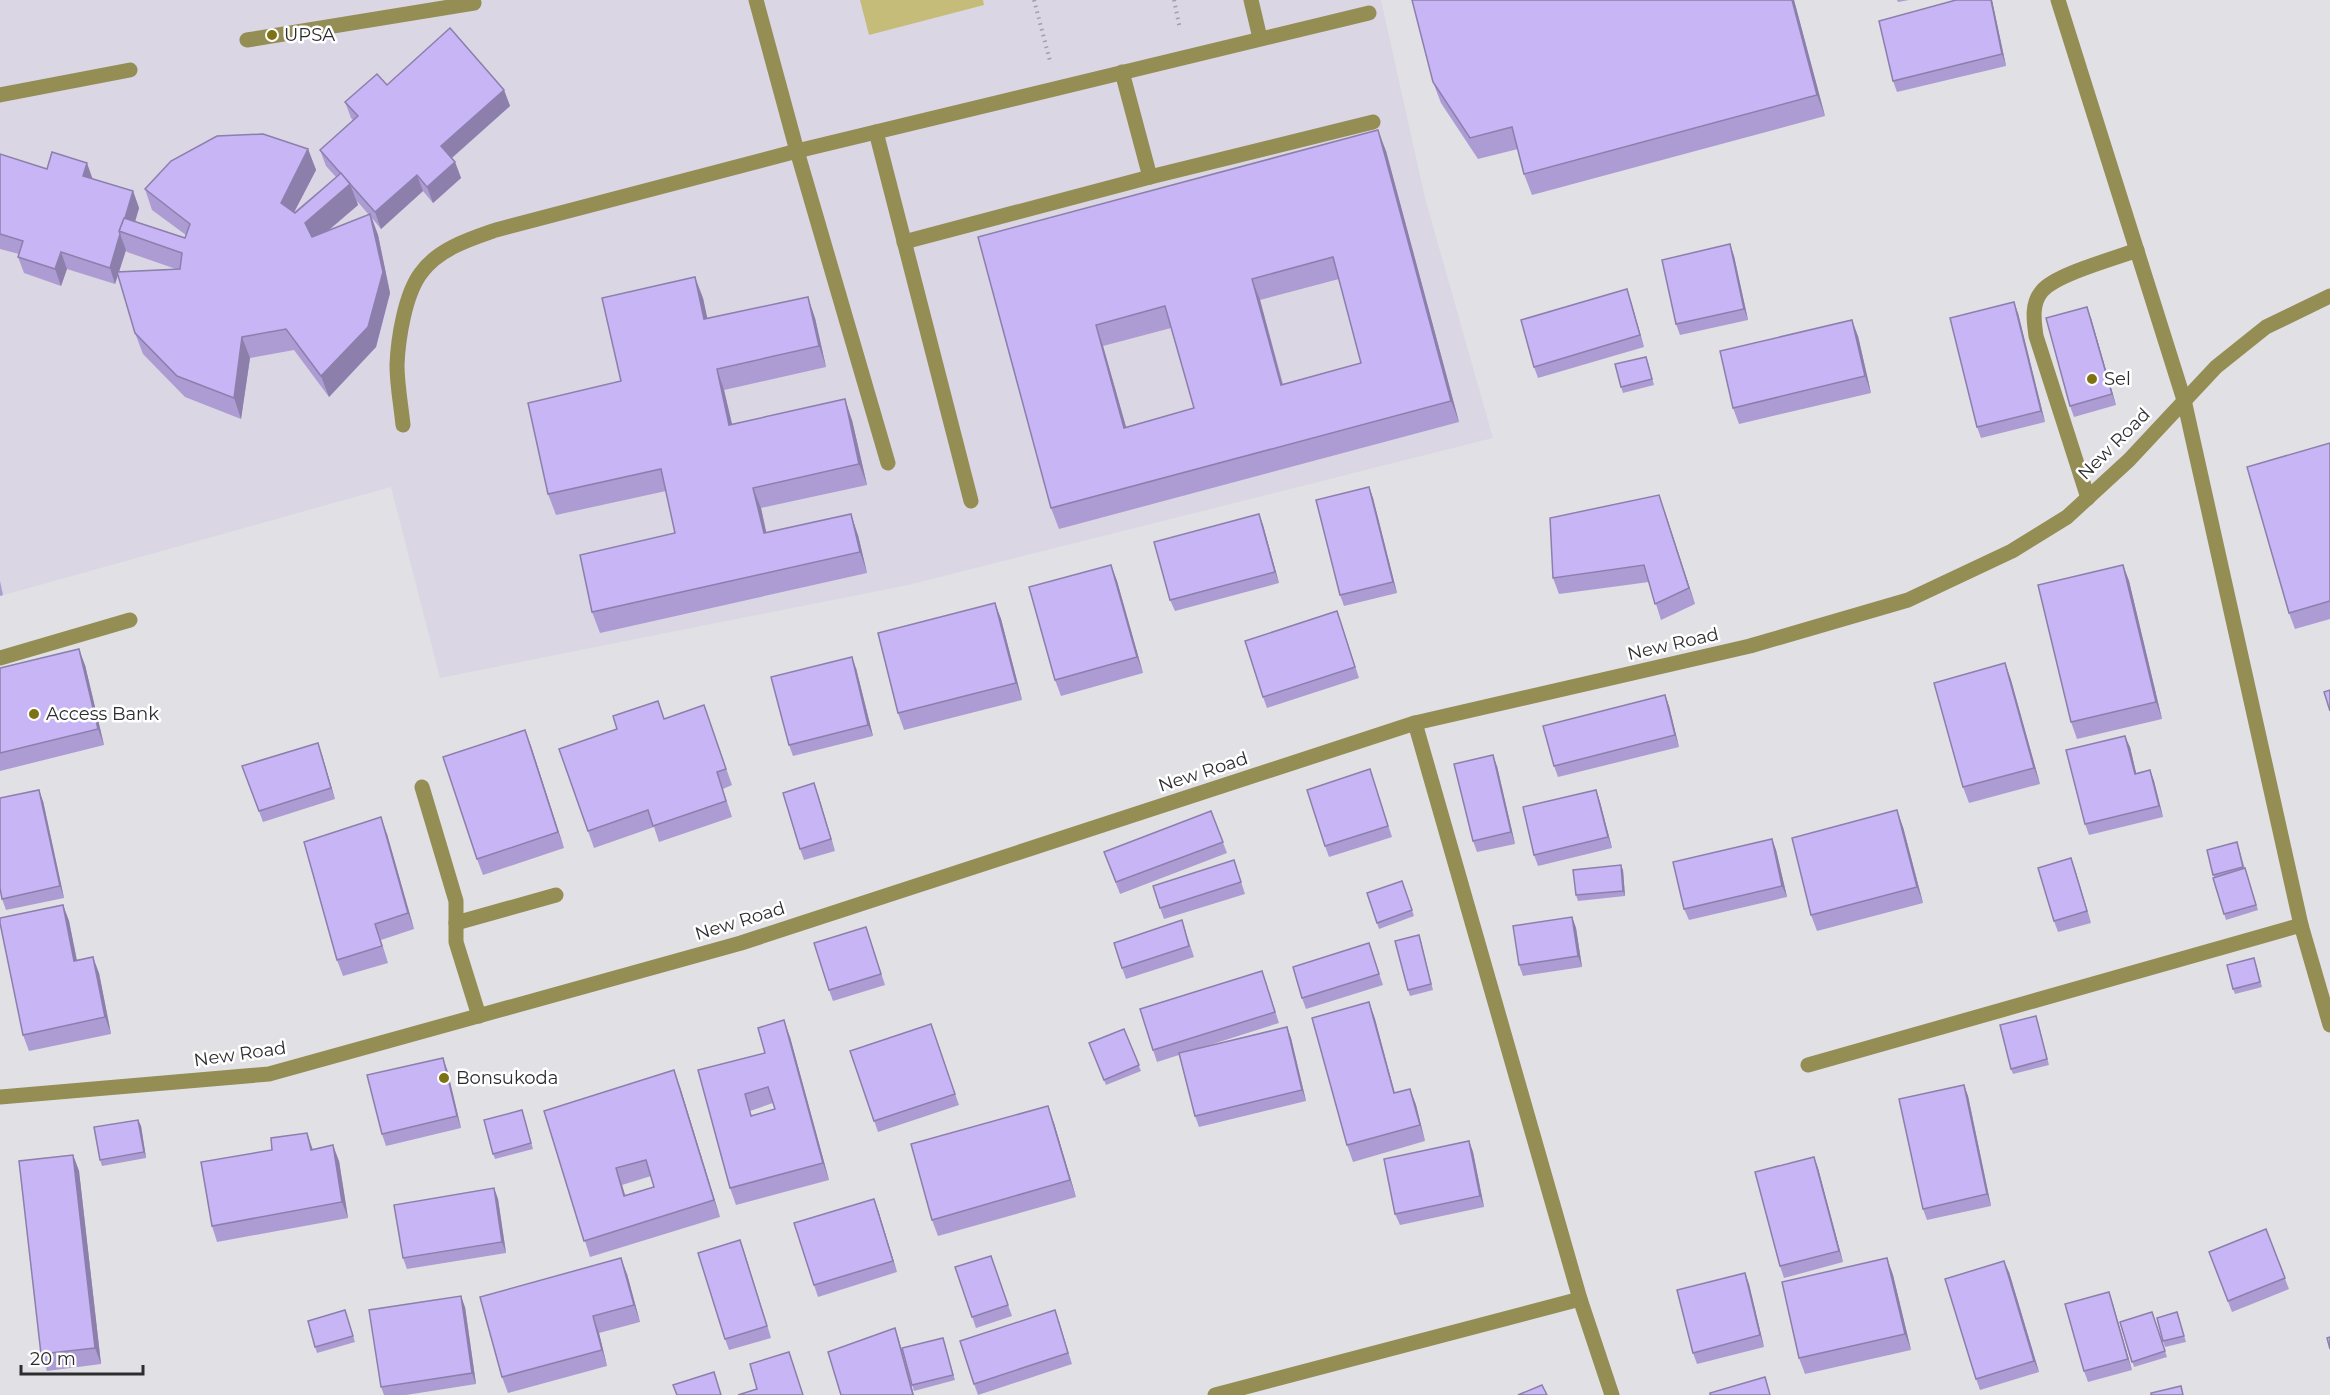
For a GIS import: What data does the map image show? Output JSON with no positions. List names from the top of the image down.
{
  "streets": {
    "street": ["New Road"]
  },
  "places": [
    "UPSA",
    "Sel",
    "Access Bank",
    "Bonsukoda"
  ],
  "scale_bar": "20 m"
}
